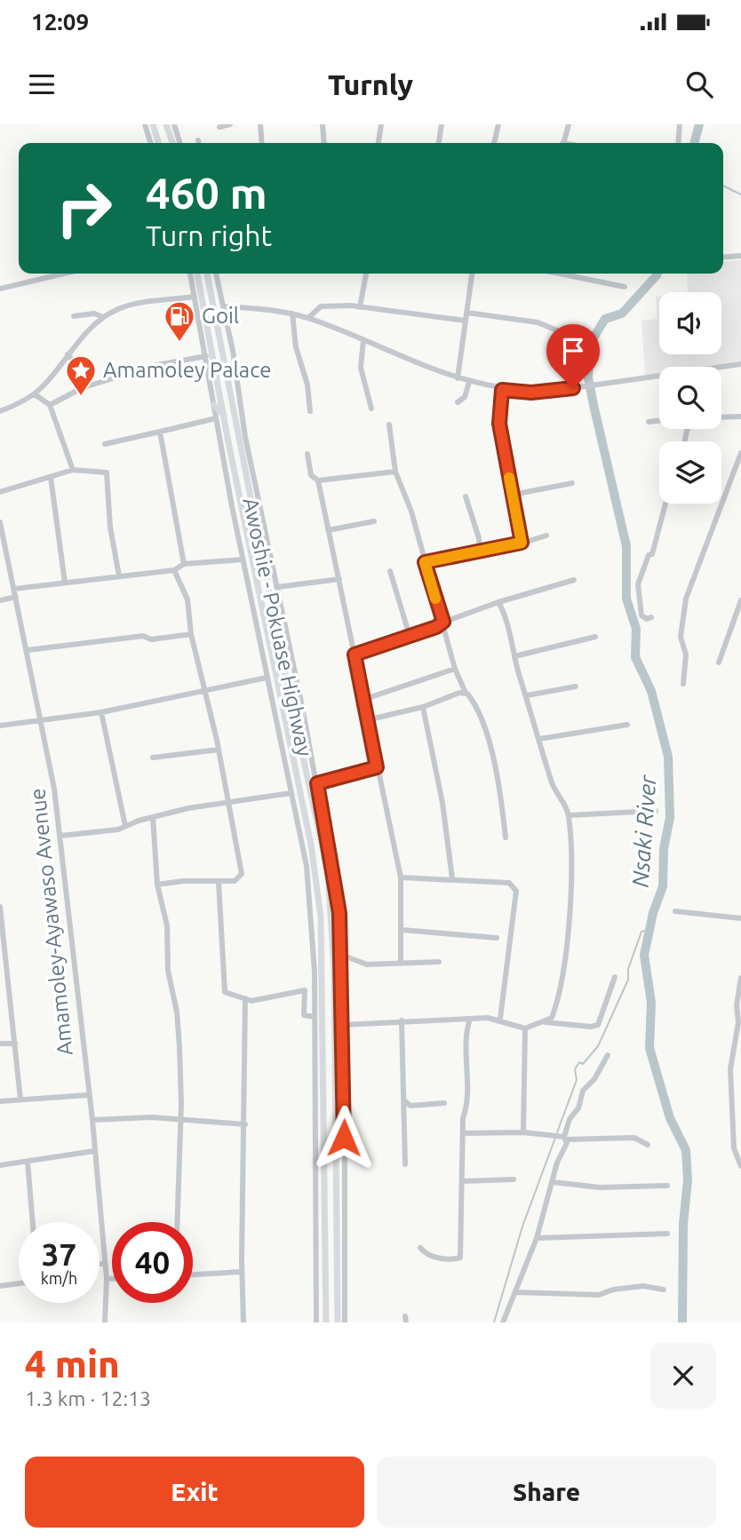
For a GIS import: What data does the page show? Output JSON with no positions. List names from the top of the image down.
{
  "streets": {
    "main road": ["Awoshie - Pokuase Highway"],
    "street": ["Amamoley-Ayawaso Avenue"]
  },
  "water": ["Nsaki River"],
  "places": {
    "fuel station": ["Goil"],
    "place": ["Amamoley Palace"]
  },
  "page": {
    "status": "12:09",
    "header": "Turnly",
    "turn": ["460 m", "Turn right"],
    "speed": "37 km/h",
    "limit": "40",
    "heading": ["4 min", "1.3 km · 12:13"],
    "buttons": ["Exit", "Share"]
  }
}
